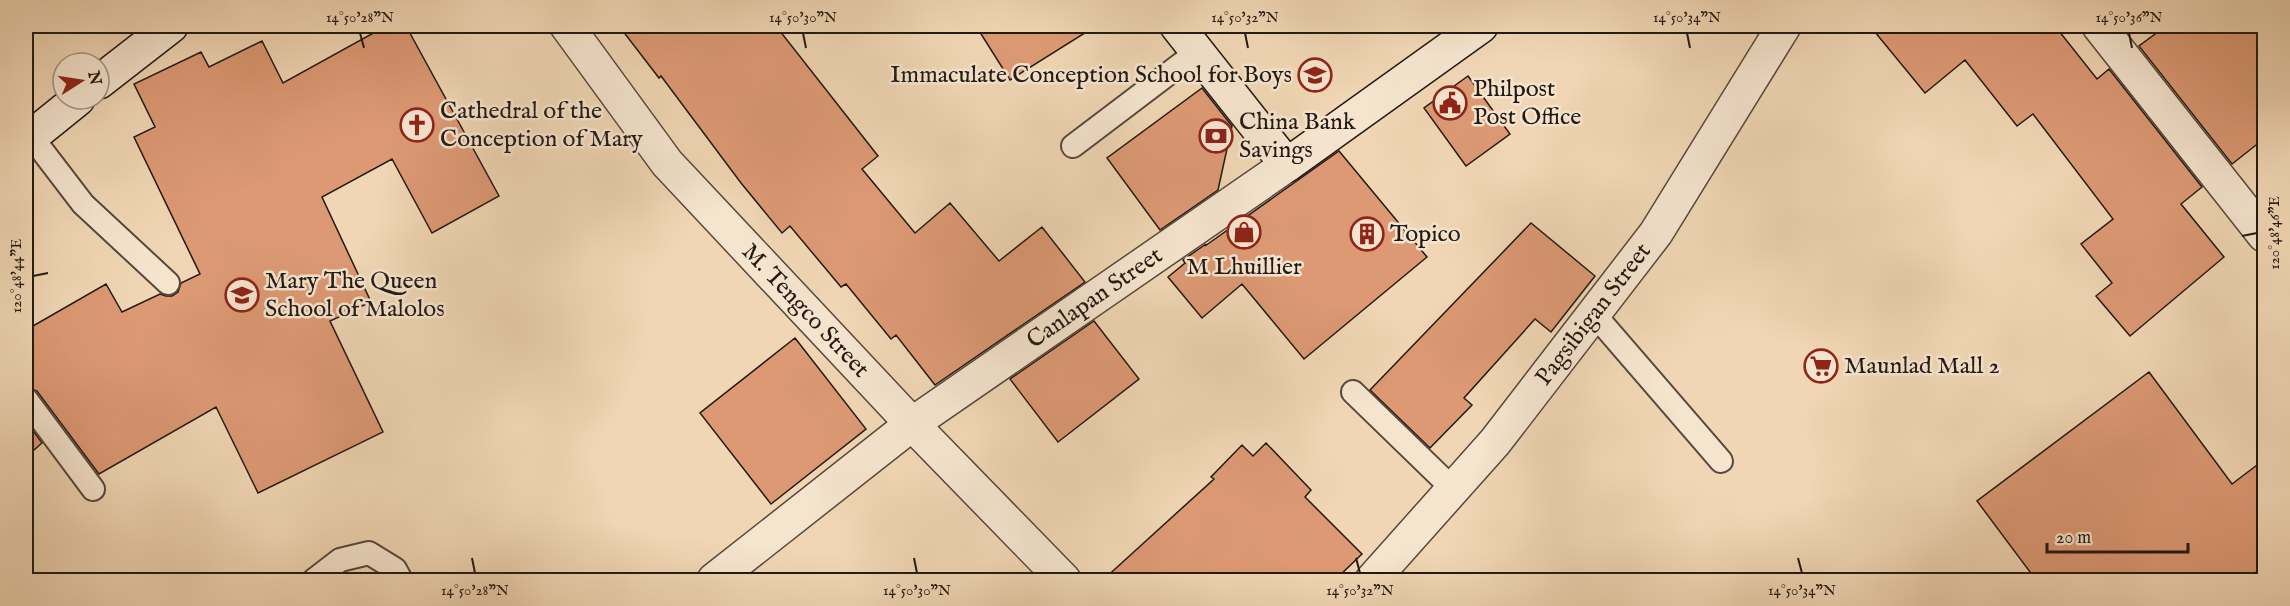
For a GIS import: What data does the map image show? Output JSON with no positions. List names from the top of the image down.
{
  "streets": {
    "street": ["Canlapan Street", "M. Tengco Street", "Pagsibigan Street"]
  },
  "crossings": [
    ["Canlapan Street", "M. Tengco Street"]
  ],
  "places": {
    "school or university": ["Immaculate Conception School for Boys", "Mary The Queen School of Malolos"],
    "public building": ["Philpost Post Office"],
    "church": ["Cathedral of the Conception of Mary"],
    "bank": ["China Bank Savings"],
    "shop": ["M Lhuillier"],
    "building": ["Topico"],
    "supermarket": ["Maunlad Mall 2"]
  },
  "scale_bar": "20 m",
  "north": "right",
  "coordinates": [
    "14°50'28\"N",
    "14°50'30\"N",
    "14°50'32\"N",
    "14°50'34\"N",
    "14°50'36\"N",
    "120°48'46\"E",
    "120°48'44\"E"
  ]
}
